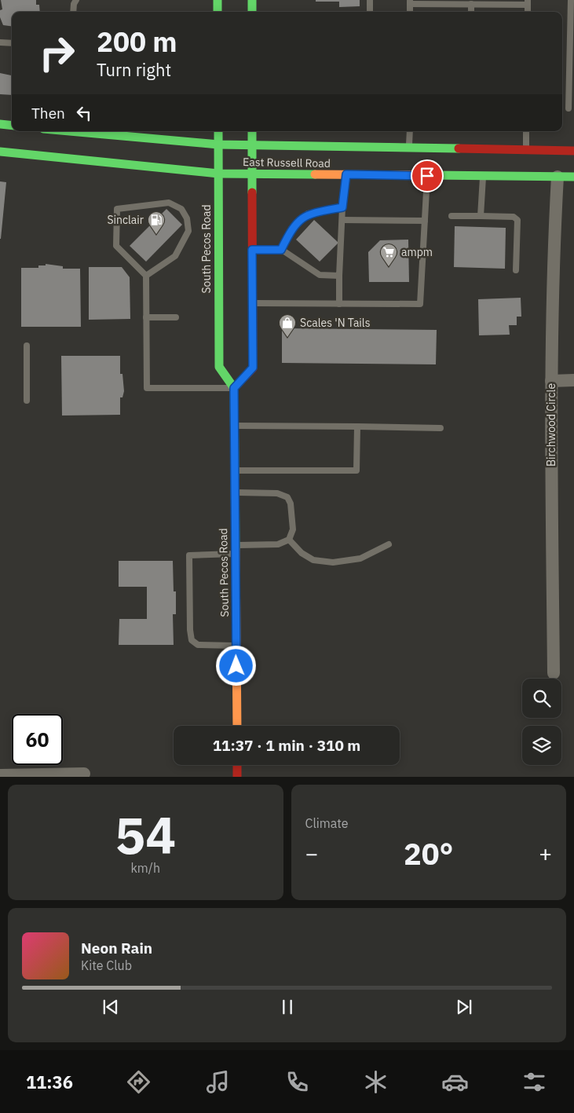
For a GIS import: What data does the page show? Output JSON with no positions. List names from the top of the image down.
{
  "streets": {
    "main road": ["East Russell Road", "South Pecos Road"],
    "street": ["Birchwood Circle"]
  },
  "crossings": [
    ["East Russell Road", "South Pecos Road"],
    ["East Russell Road", "Birchwood Circle"]
  ],
  "places": {
    "fuel station": ["Sinclair"],
    "supermarket": ["ampm"],
    "shop": ["Scales 'N Tails"]
  },
  "page": {
    "turn": ["200 m", "Turn right"],
    "then": "Then",
    "limit": "60",
    "trip": "11:37 · 1 min · 310 m",
    "tile": [
      ["54", "km/h"],
      "Climate"
    ],
    "heat": ["−", "20°", "+"],
    "song": ["Neon Rain", "Kite Club"],
    "tabs": "11:36"
  }
}
